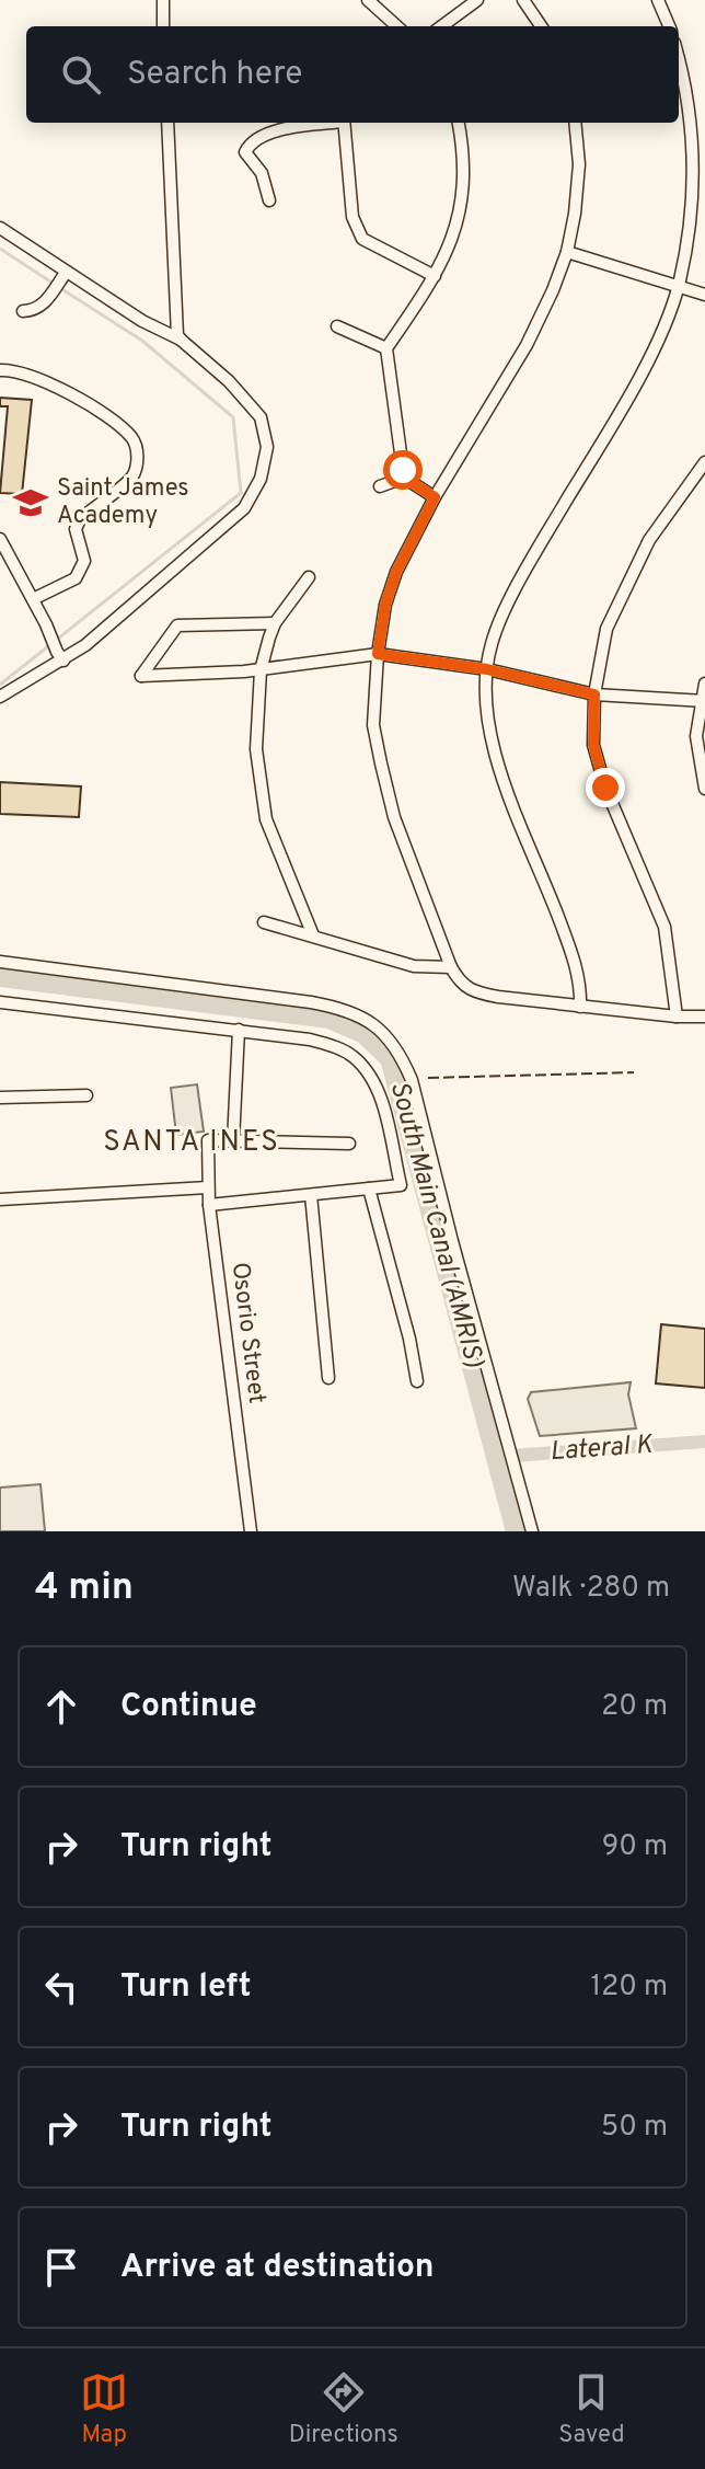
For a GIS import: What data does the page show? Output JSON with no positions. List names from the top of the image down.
{
  "streets": {
    "street": ["Osorio Street"]
  },
  "districts": ["SANTA INES"],
  "water": ["South Main Canal (AMRIS)", "Lateral K"],
  "places": {
    "school or university": ["Saint James Academy"]
  },
  "page": {
    "search": "Search here",
    "heading": ["4 min", "Walk · 280 m"],
    "list": [
      ["Continue", "20 m"],
      ["Turn right", "90 m"],
      ["Turn left", "120 m"],
      ["Turn right", "50 m"],
      "Arrive at destination"
    ],
    "nav": ["Map", "Directions", "Saved"]
  }
}
